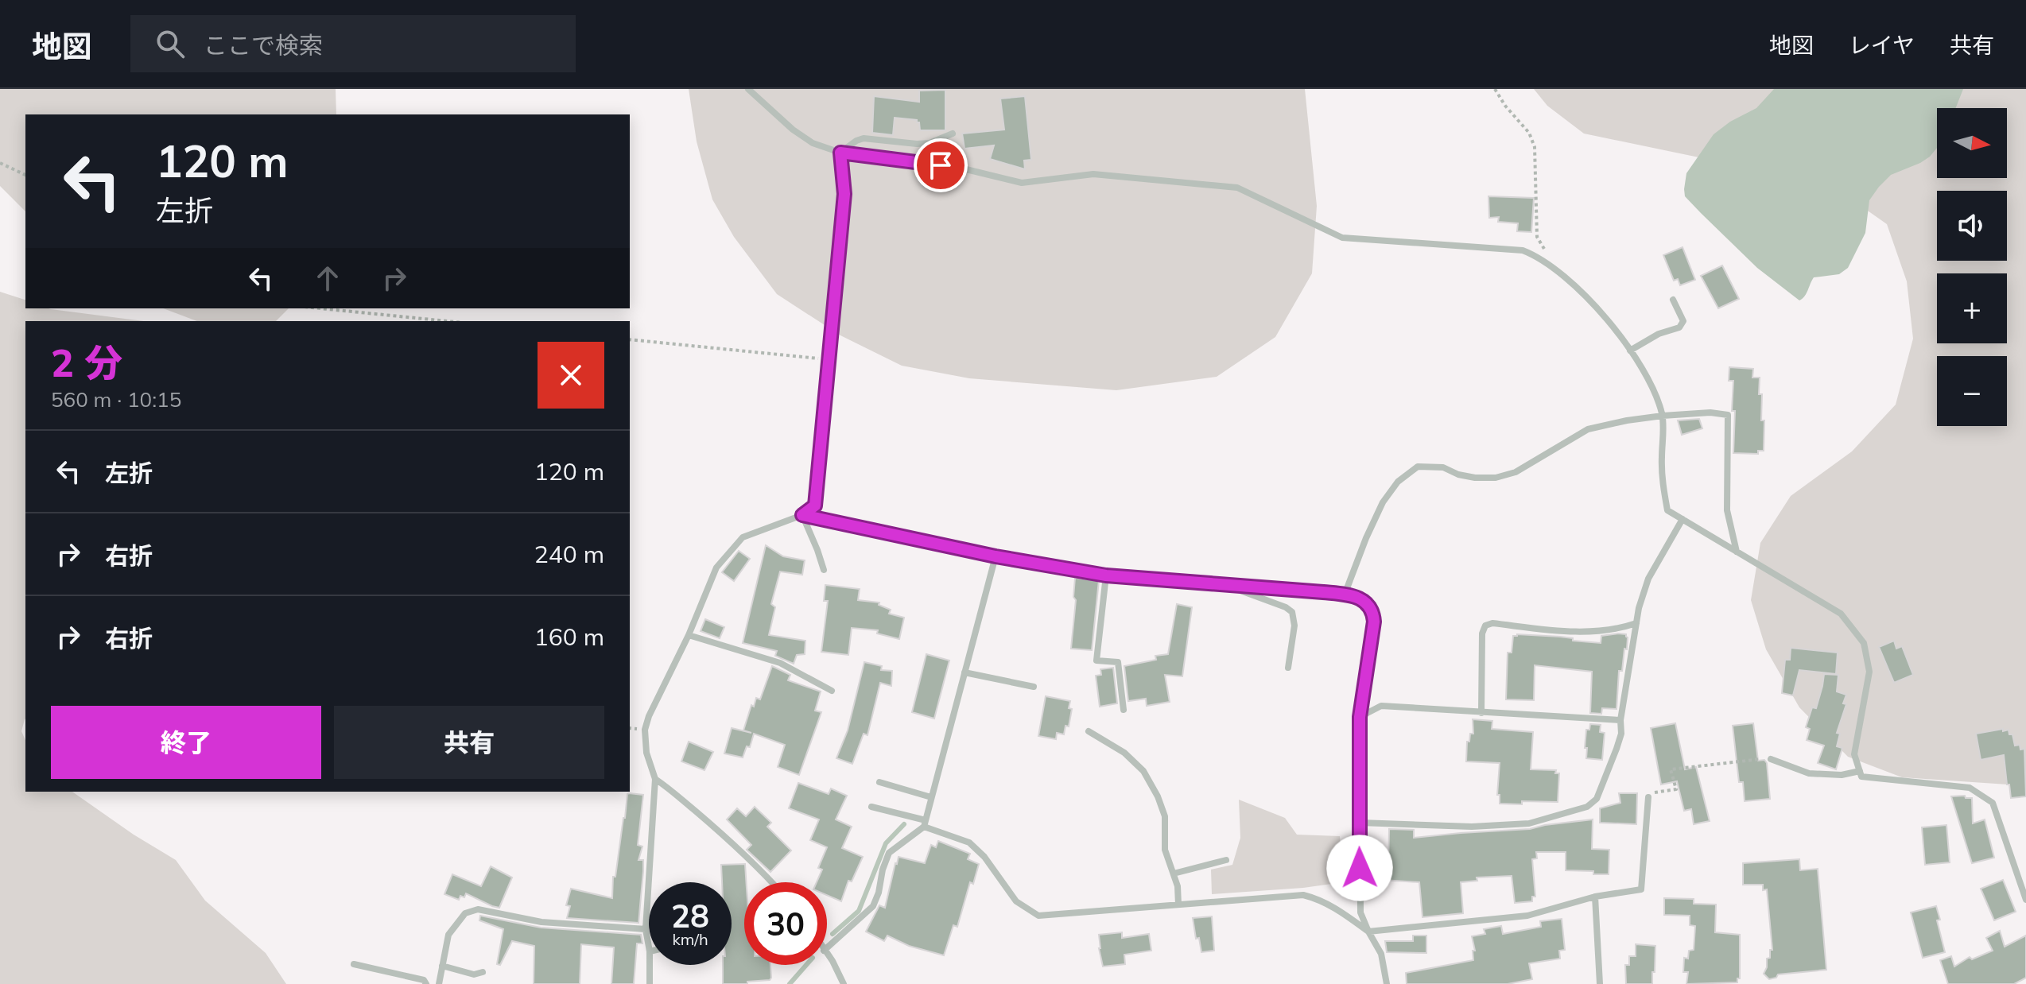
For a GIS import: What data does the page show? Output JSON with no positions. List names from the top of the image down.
{
  "north": "right",
  "page": {
    "header": "地図",
    "search": "ここで検索",
    "nav": ["地図", "レイヤ", "共有"],
    "map_buttons": ["+", "−"],
    "turn": ["120 m", "左折"],
    "heading": ["2 分", "560 m · 10:15"],
    "list": [
      {
        "name": "左折",
        "value": "120 m"
      },
      {
        "name": "右折",
        "value": "240 m"
      },
      {
        "name": "右折",
        "value": "160 m"
      }
    ],
    "buttons": ["終了", "共有"],
    "speed": "28 km/h",
    "limit": "30"
  }
}
